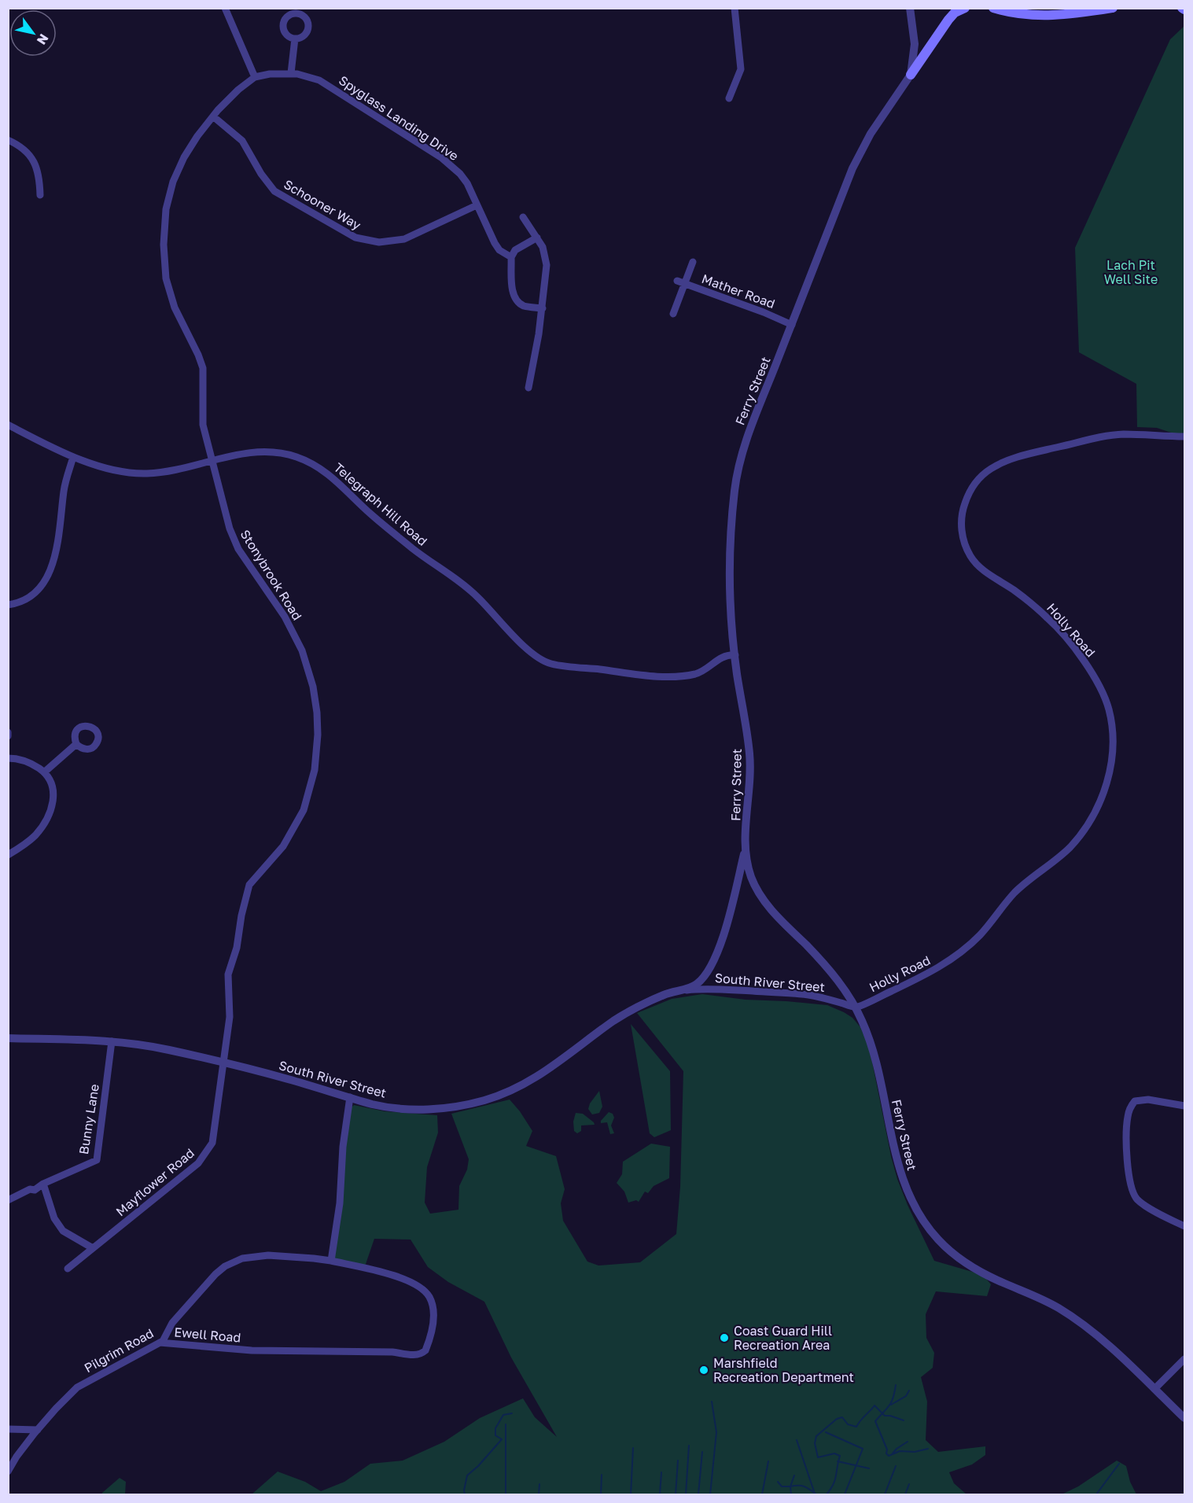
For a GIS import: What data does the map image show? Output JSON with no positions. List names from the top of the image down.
{
  "streets": {
    "street": [
      "Spyglass Landing Drive",
      "Schooner Way",
      "Mather Road",
      "Ferry Street",
      "Telegraph Hill Road",
      "Stonybrook Road",
      "Holly Road",
      "South River Street",
      "Bunny Lane",
      "Mayflower Road",
      "Ewell Road",
      "Pilgrim Road"
    ]
  },
  "crossings": [
    ["Spyglass Landing Drive", "Schooner Way"],
    ["Spyglass Landing Drive", "Stonybrook Road"],
    ["Schooner Way", "Stonybrook Road"],
    ["Mather Road", "Ferry Street"],
    ["Ferry Street", "Telegraph Hill Road"],
    ["Ferry Street", "Holly Road"],
    ["Ferry Street", "South River Street"],
    ["Telegraph Hill Road", "Stonybrook Road"],
    ["Stonybrook Road", "South River Street"],
    ["Stonybrook Road", "Mayflower Road"],
    ["Holly Road", "South River Street"],
    ["South River Street", "Bunny Lane"],
    ["South River Street", "Mayflower Road"],
    ["Ewell Road", "Pilgrim Road"]
  ],
  "parks": ["Lach Pit Well Site"],
  "places": ["Coast Guard Hill Recreation Area", "Marshfield Recreation Department"],
  "north": "bottom right"
}
